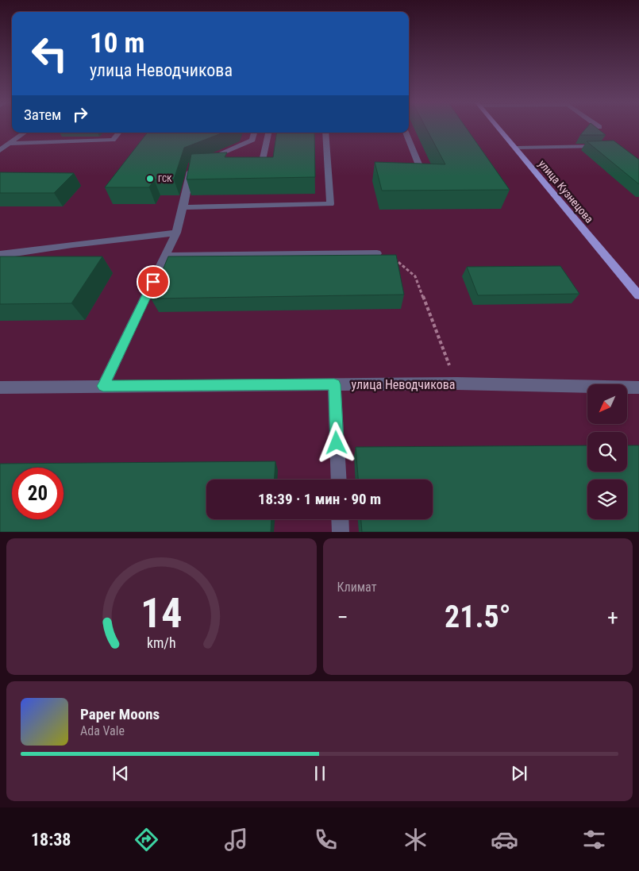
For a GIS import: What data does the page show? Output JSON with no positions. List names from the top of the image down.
{
  "streets": {
    "main road": ["улица Кузнецова"],
    "street": ["улица Неводчикова"]
  },
  "places": ["ГСК"],
  "north": "bottom left",
  "page": {
    "turn": ["10 m", "улица Неводчикова"],
    "then": "Затем",
    "limit": "20",
    "trip": "18:39 · 1 мин · 90 m",
    "tile": "Климат",
    "heat": ["−", "21.5°", "+"],
    "song": ["Paper Moons", "Ada Vale"],
    "tabs": "18:38",
    "gauge": ["14", "km/h"]
  }
}
